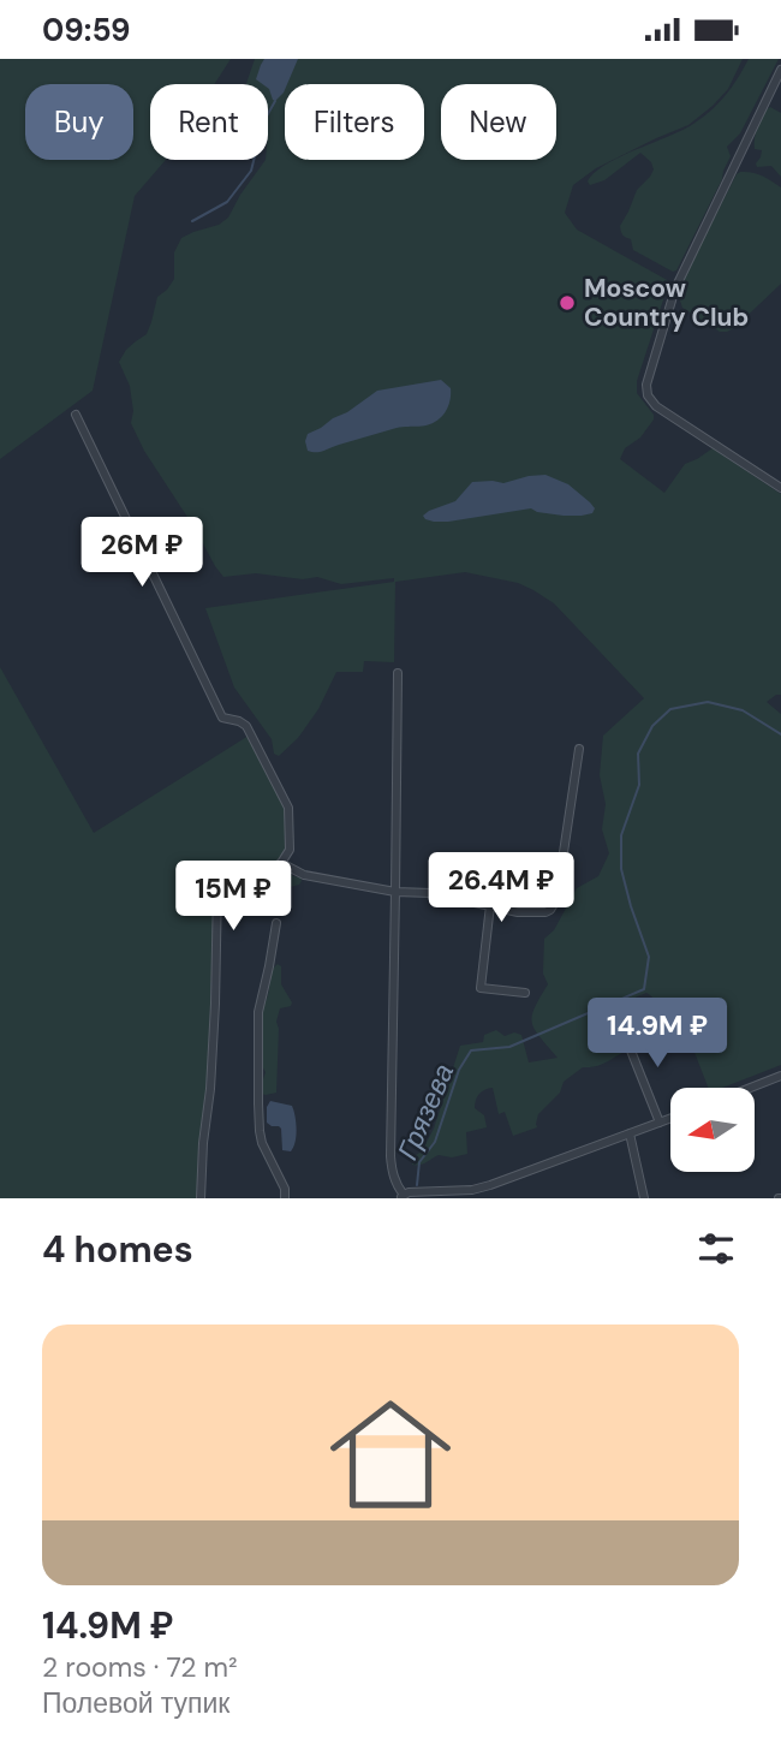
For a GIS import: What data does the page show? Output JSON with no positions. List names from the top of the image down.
{
  "water": ["Грязева"],
  "places": ["Moscow Country Club"],
  "north": "left",
  "page": {
    "status": "09:59",
    "chip": [
      "Buy",
      "Rent",
      "Filters",
      "New"
    ],
    "price": [
      "26M ₽",
      "26.4M ₽",
      "15M ₽",
      "14.9M ₽"
    ],
    "heading": "4 homes",
    "list": [
      {
        "name": "14.9M ₽",
        "note": "2 rooms · 72 m² · Полевой тупик"
      }
    ]
  }
}
